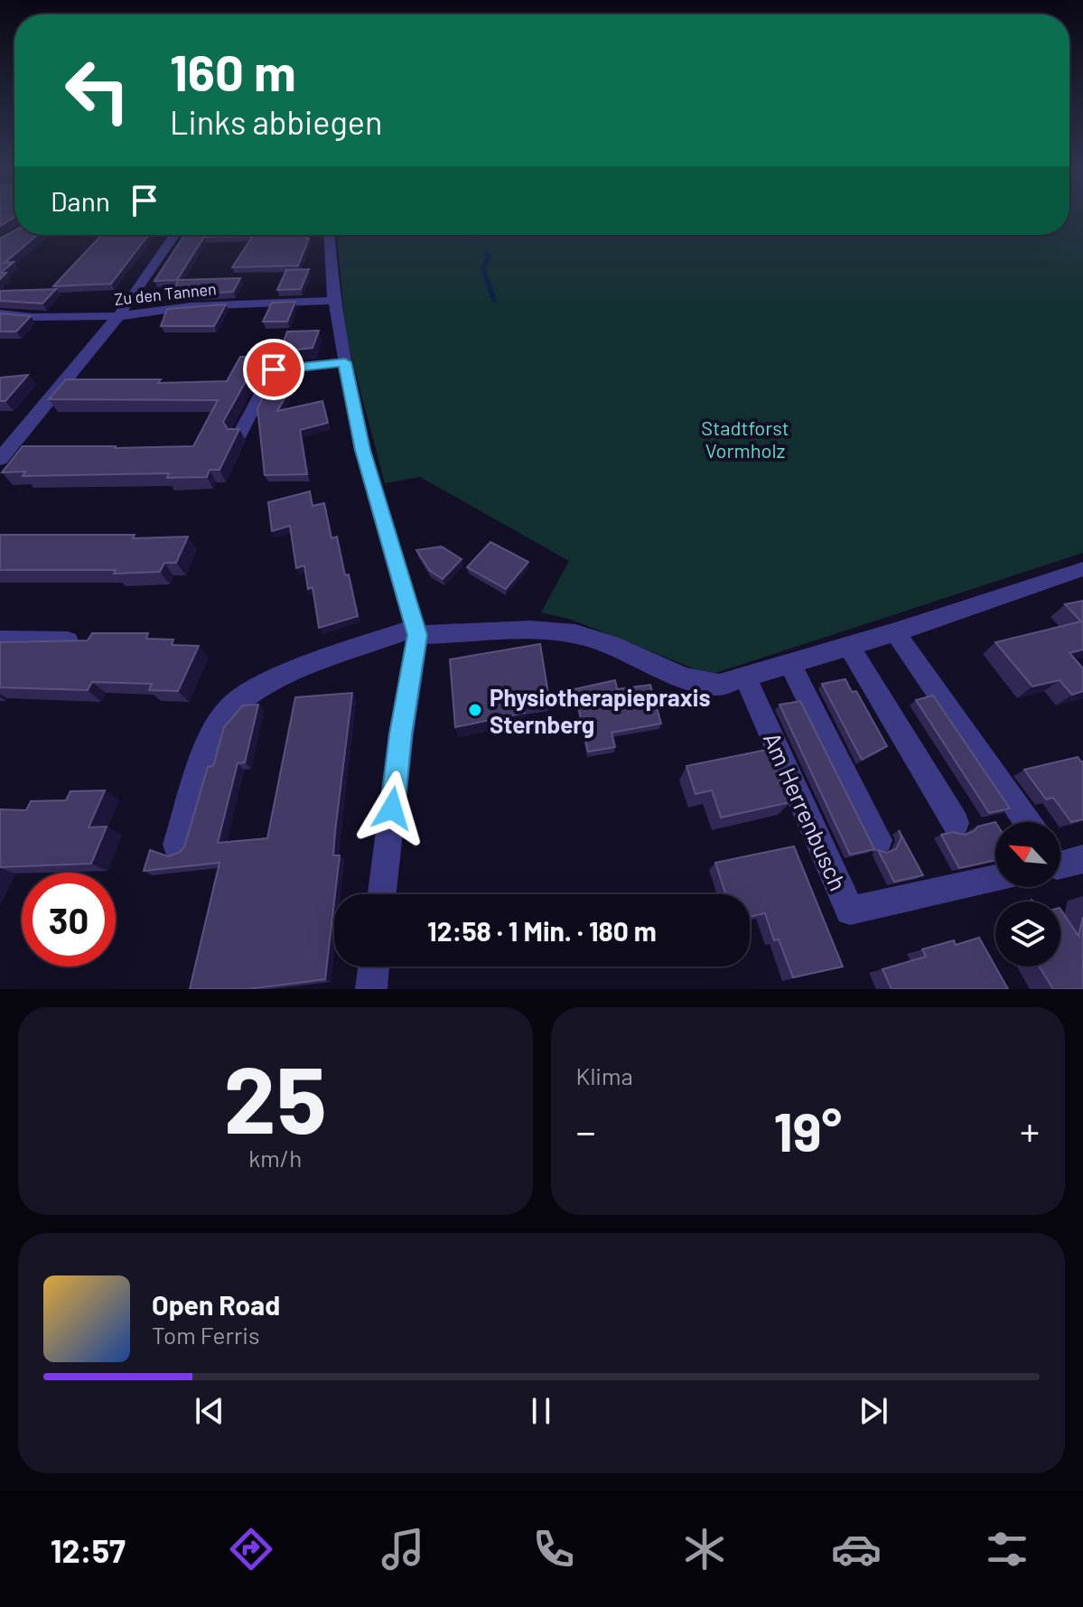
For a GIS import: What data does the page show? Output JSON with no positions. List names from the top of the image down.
{
  "streets": {
    "street": ["Zu den Tannen", "Am Herrenbusch"]
  },
  "parks": ["Stadtforst Vormholz"],
  "places": ["Physiotherapiepraxis Sternberg"],
  "north": "top left",
  "page": {
    "turn": ["160 m", "Links abbiegen"],
    "then": "Dann",
    "limit": "30",
    "trip": "12:58 · 1 Min. · 180 m",
    "tile": [
      ["25", "km/h"],
      "Klima"
    ],
    "heat": ["−", "19°", "+"],
    "song": ["Open Road", "Tom Ferris"],
    "tabs": "12:57"
  }
}
